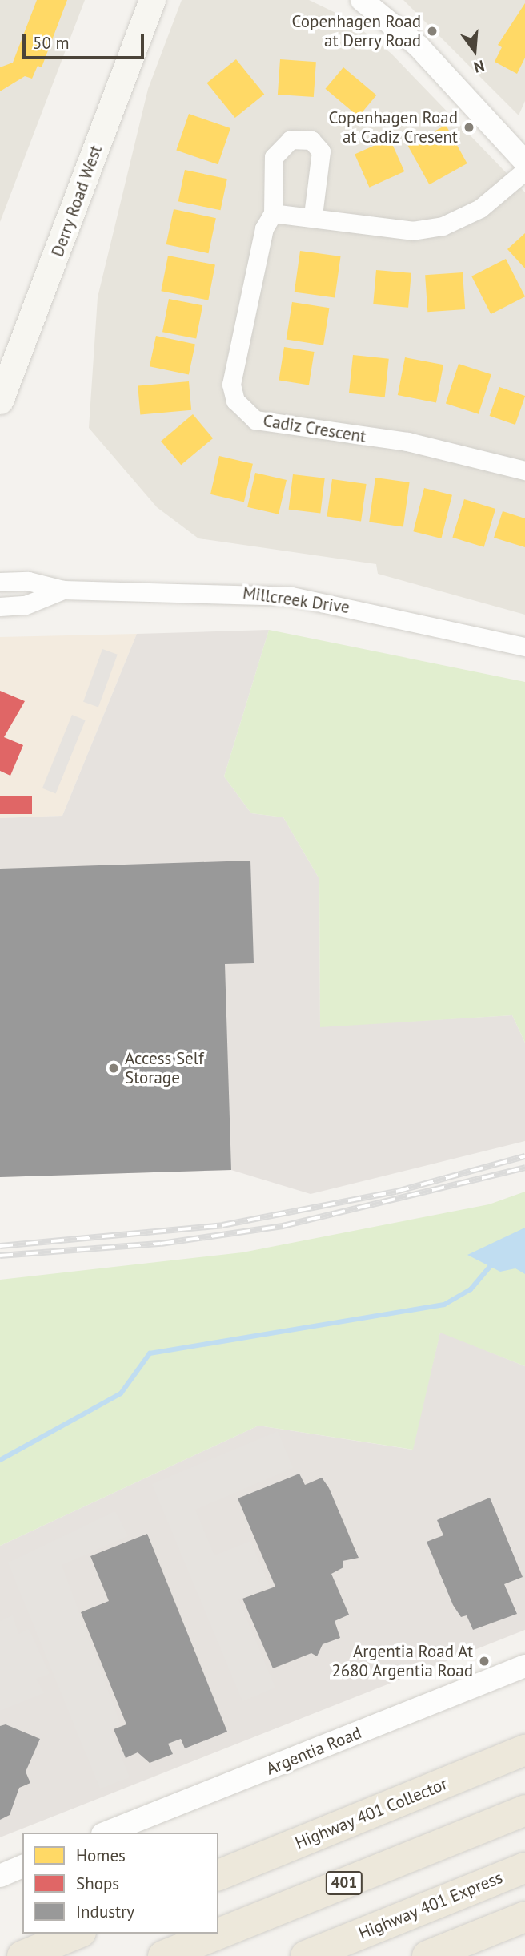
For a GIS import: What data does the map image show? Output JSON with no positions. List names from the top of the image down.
{
  "streets": {
    "highway": ["Highway 401 Collector", "401", "Highway 401 Express"],
    "main road": ["Derry Road West"],
    "street": ["Cadiz Crescent", "Millcreek Drive", "Argentia Road"]
  },
  "places": [
    "Copenhagen Road at Derry Road",
    "Copenhagen Road at Cadiz Cresent",
    "Access Self Storage",
    "Argentia Road At 2680 Argentia Road"
  ],
  "legend": ["Homes", "Shops", "Industry"],
  "scale_bar": "50 m",
  "north": "bottom"
}
